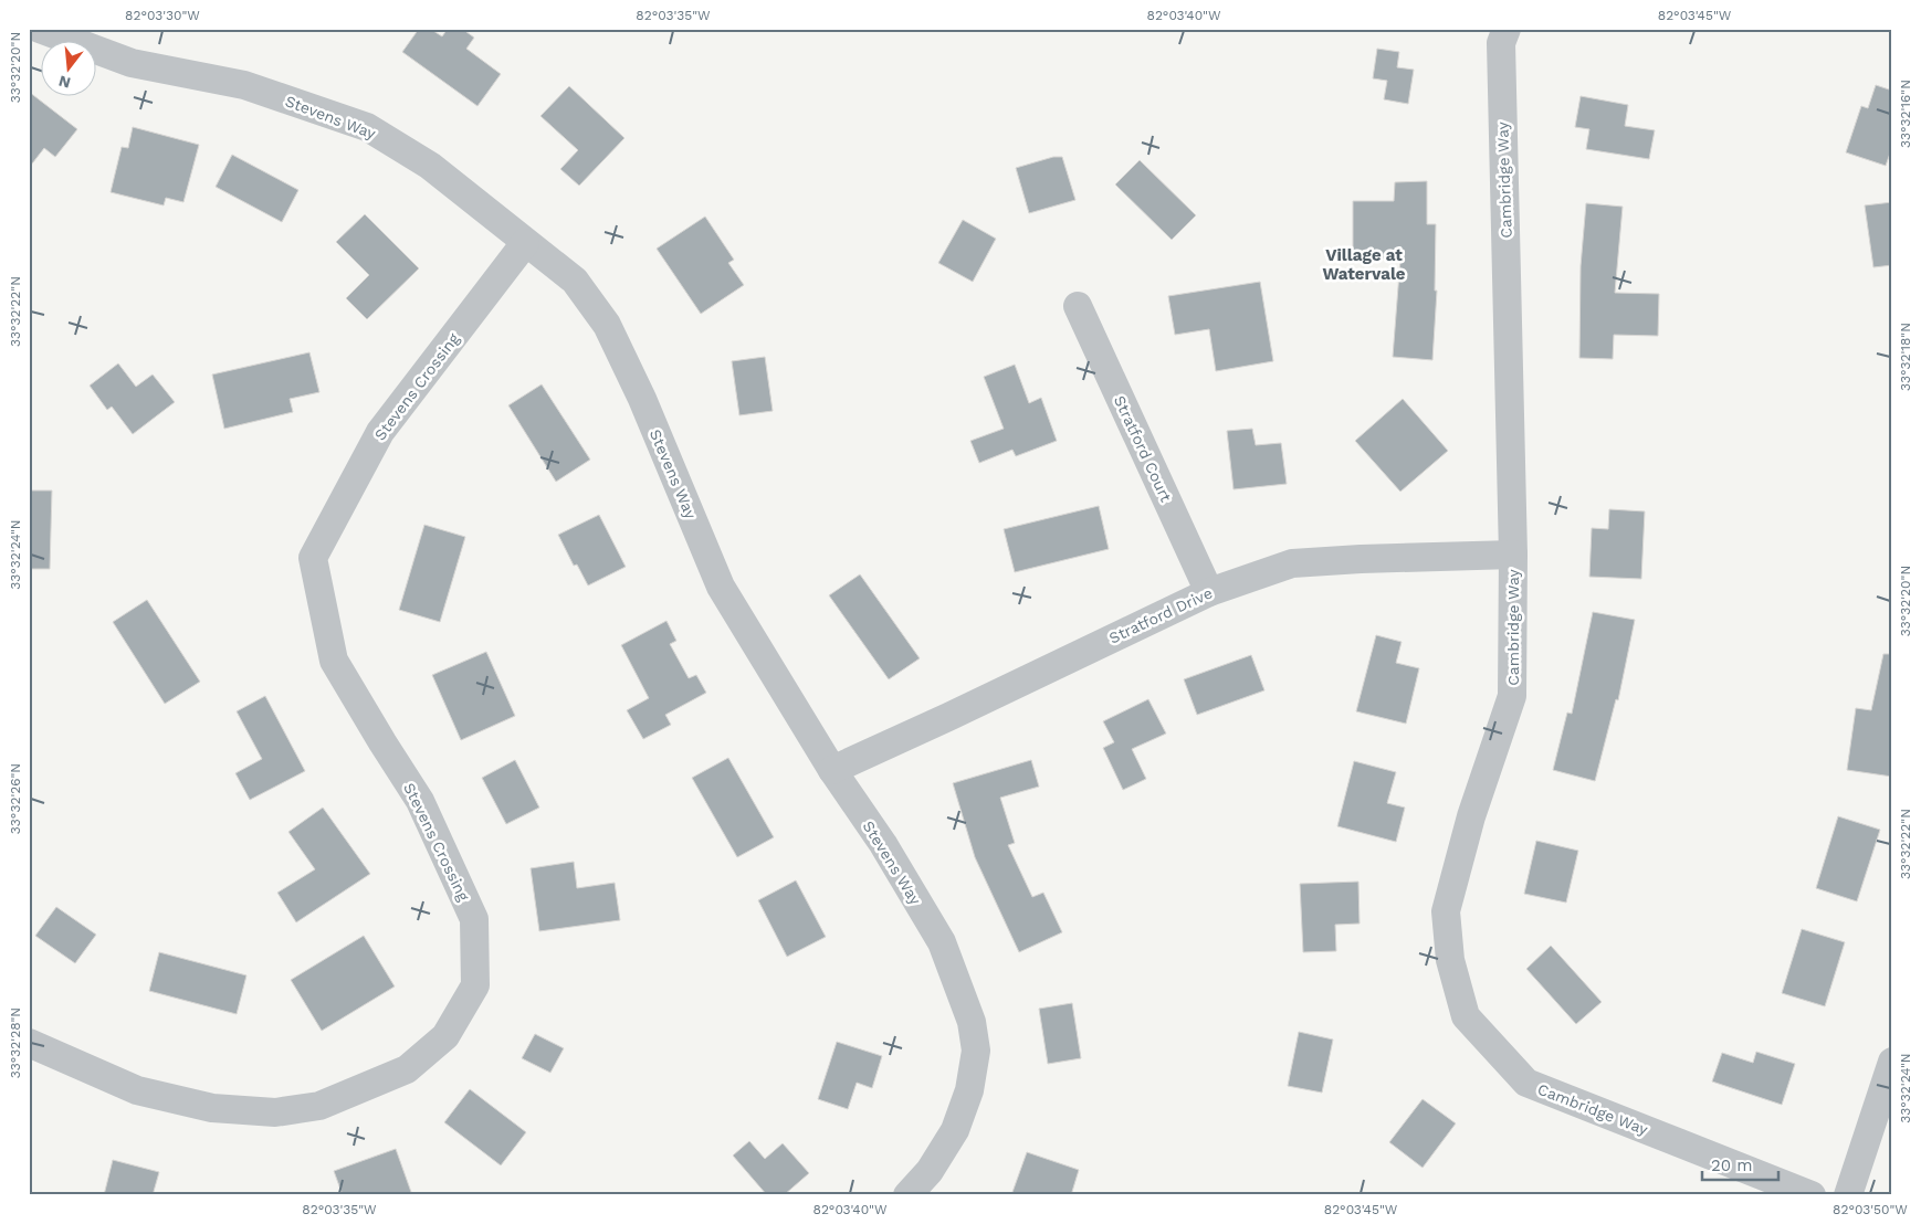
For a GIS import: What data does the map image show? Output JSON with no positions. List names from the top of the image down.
{
  "streets": {
    "street": [
      "Stevens Way",
      "Cambridge Way",
      "Stevens Crossing",
      "Stratford Court",
      "Stratford Drive"
    ]
  },
  "crossings": [
    ["Stevens Way", "Stevens Crossing"],
    ["Stevens Way", "Stratford Drive"],
    ["Cambridge Way", "Stratford Drive"],
    ["Stratford Court", "Stratford Drive"]
  ],
  "districts": ["Village at Watervale"],
  "scale_bar": "20 m",
  "north": "bottom",
  "coordinates": [
    "82°03'30\"W",
    "82°03'35\"W",
    "82°03'40\"W",
    "82°03'45\"W",
    "33°32'20\"N",
    "33°32'16\"N",
    "33°32'22\"N",
    "33°32'18\"N",
    "33°32'24\"N",
    "33°32'26\"N",
    "33°32'28\"N",
    "82°03'50\"W"
  ]
}
